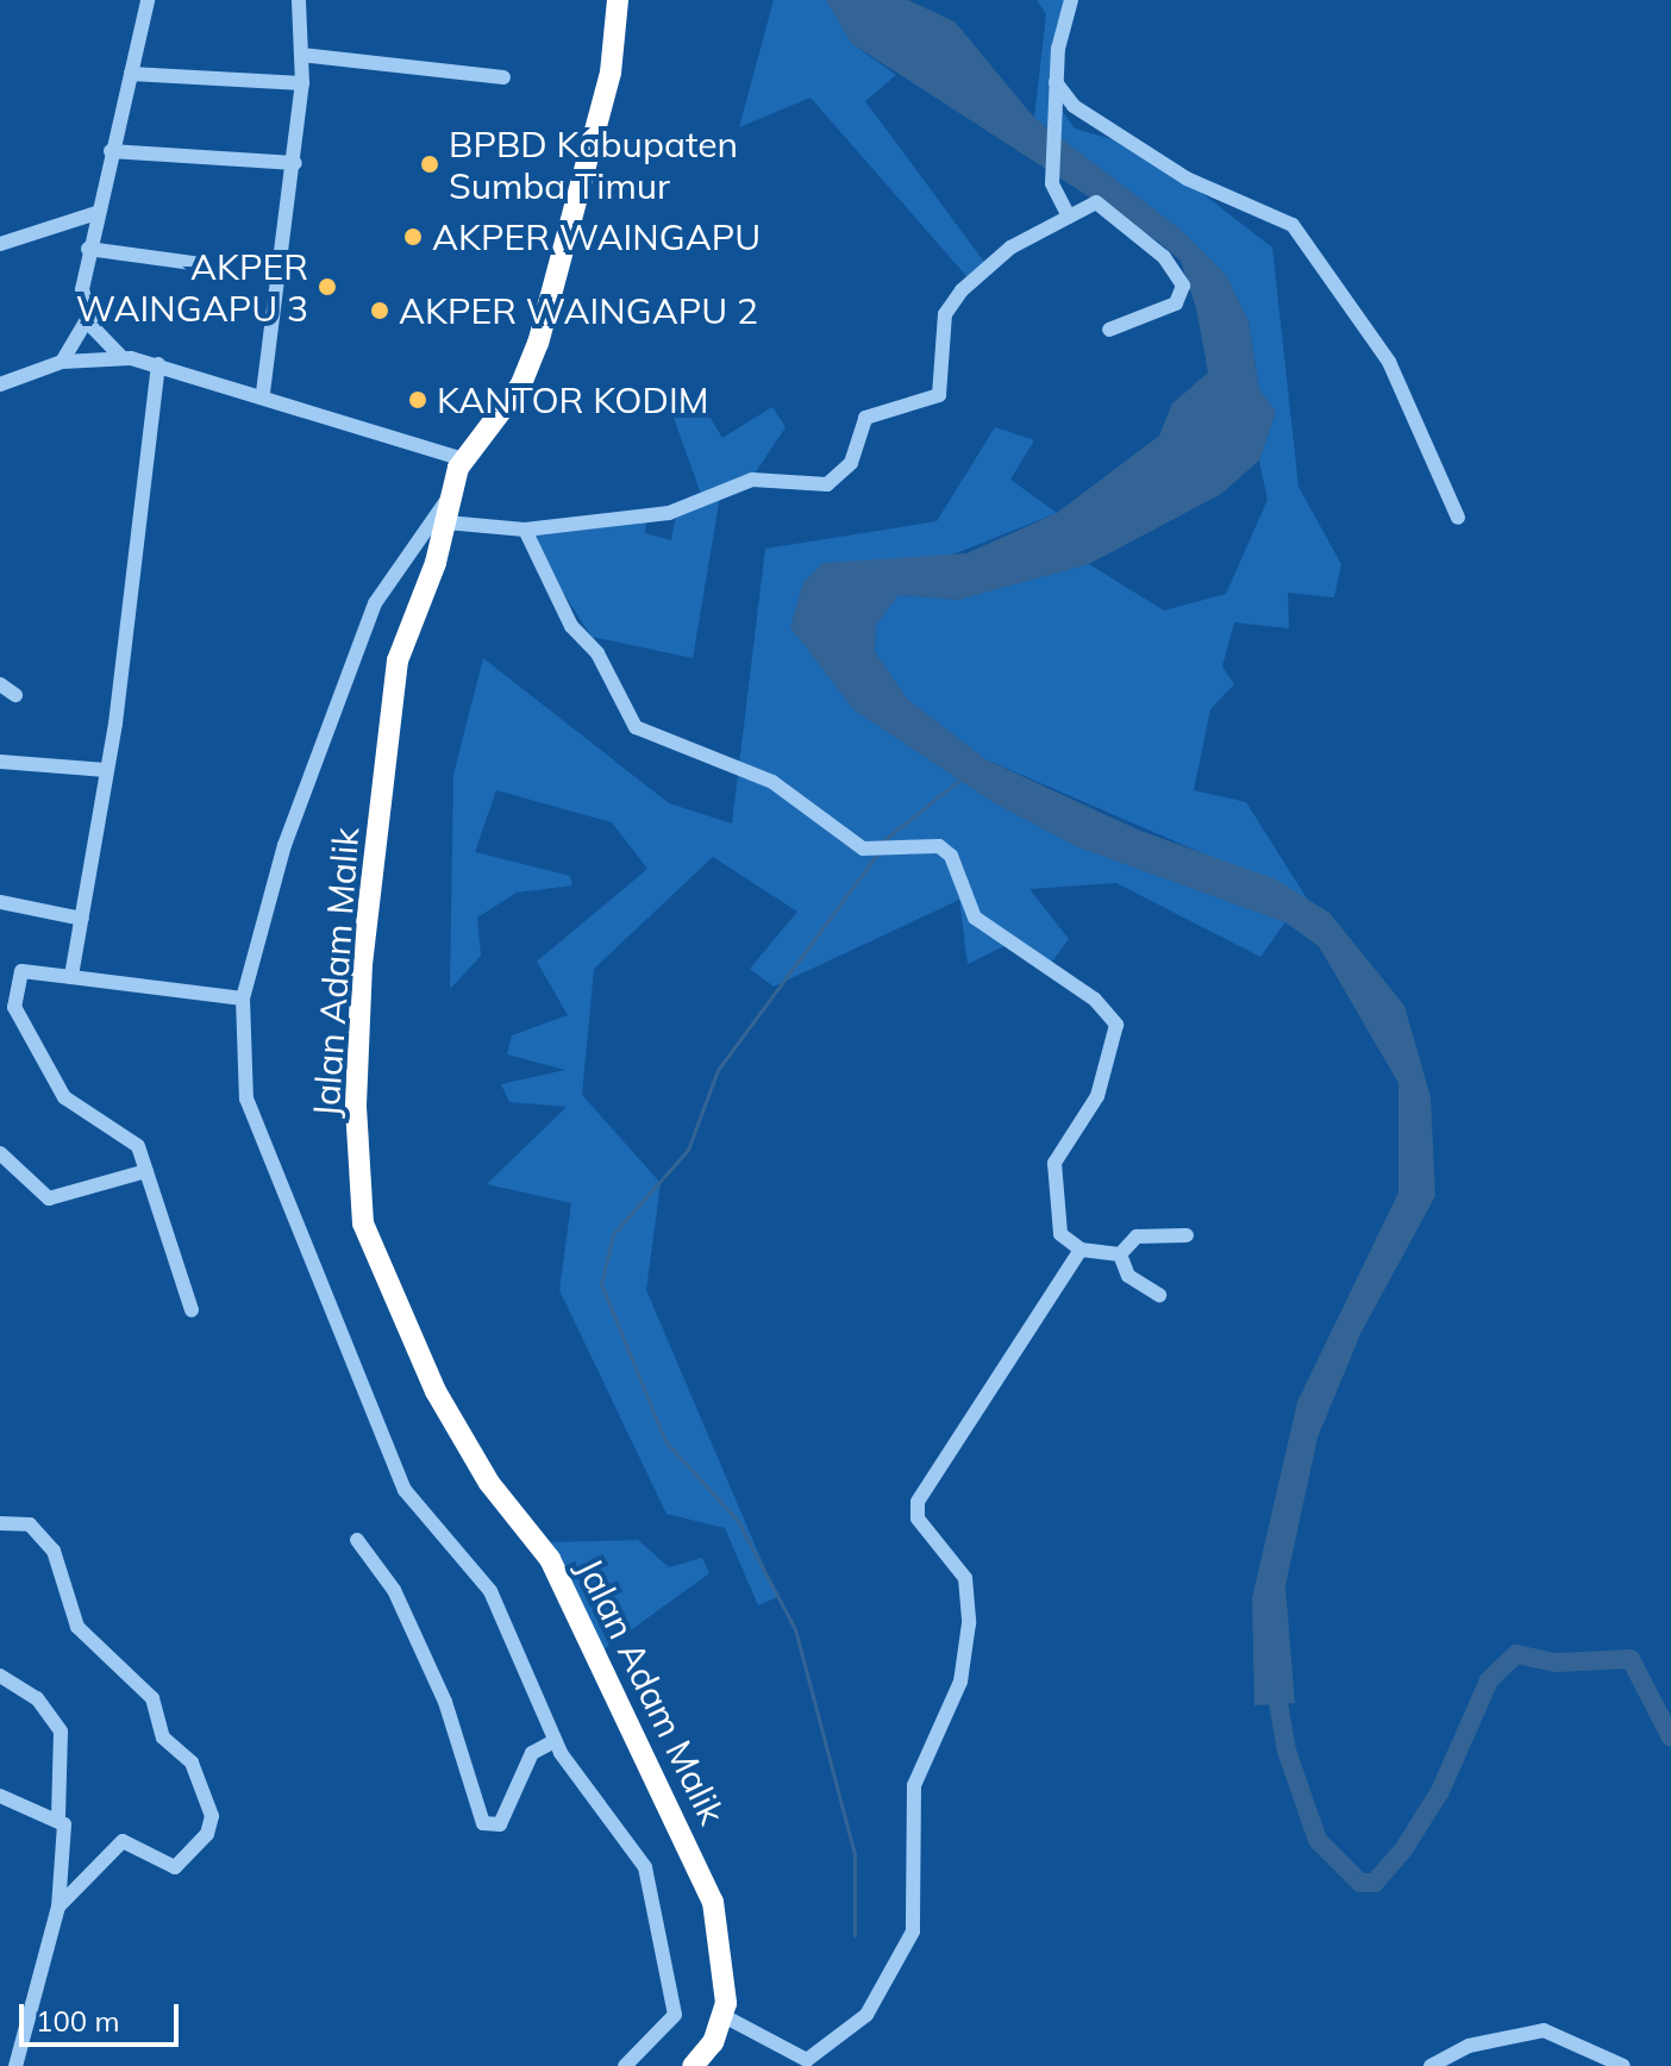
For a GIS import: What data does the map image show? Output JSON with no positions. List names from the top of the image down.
{
  "streets": {
    "highway": ["Jalan Adam Malik"]
  },
  "places": [
    "BPBD Kabupaten Sumba Timur",
    "AKPER WAINGAPU",
    "AKPER WAINGAPU 3",
    "AKPER WAINGAPU 2",
    "KANTOR KODIM"
  ],
  "scale_bar": "100 m"
}
